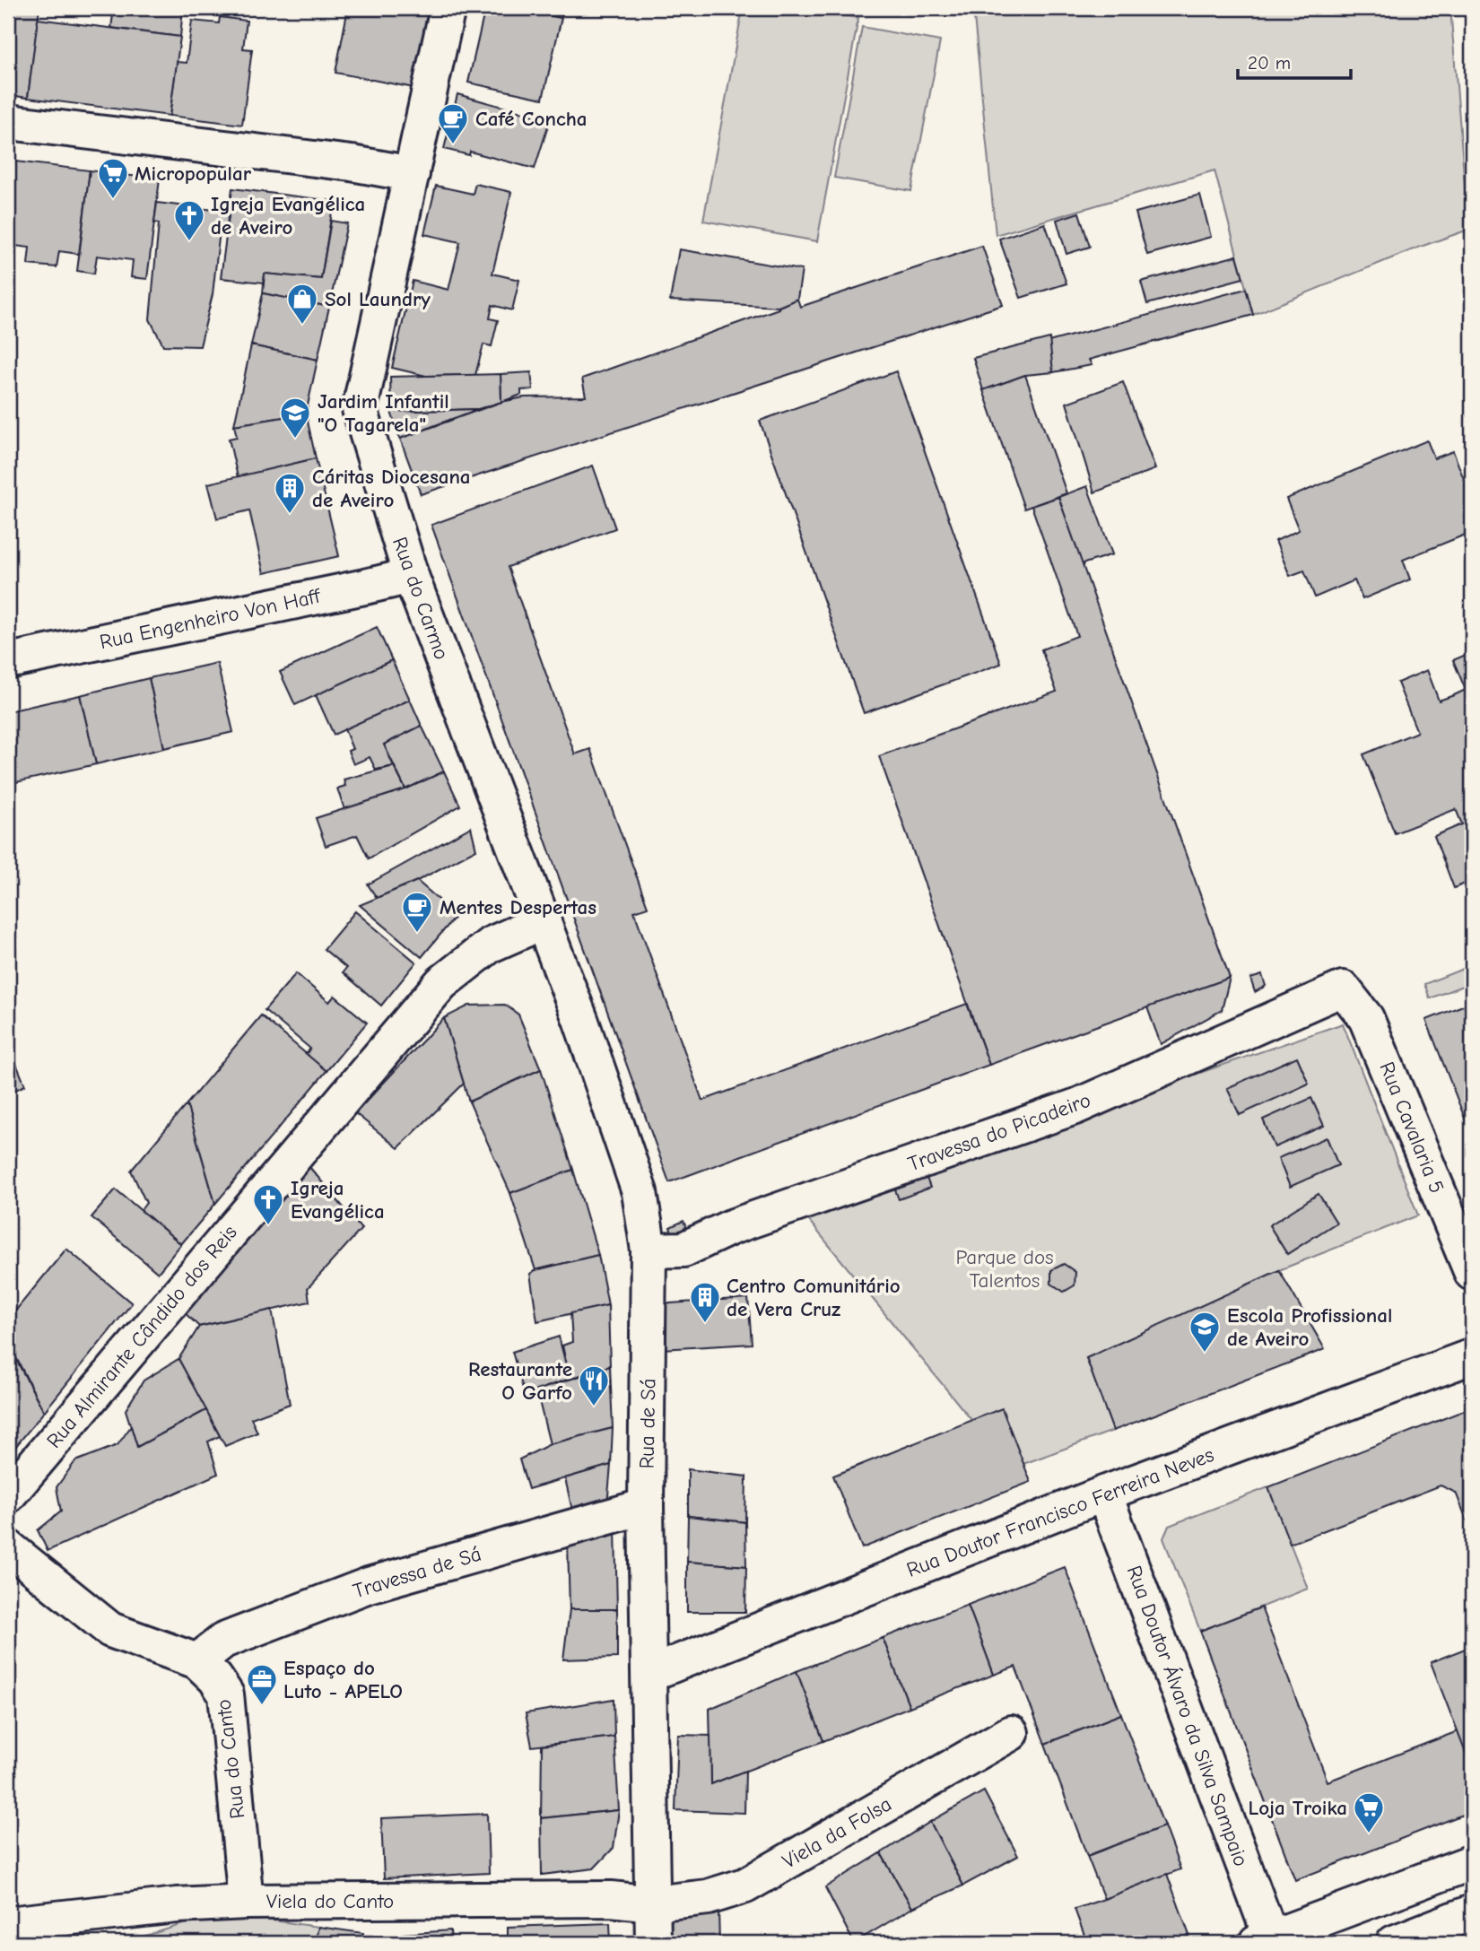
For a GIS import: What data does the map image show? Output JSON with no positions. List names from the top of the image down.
{
  "streets": {
    "street": [
      "Rua do Carmo",
      "Rua Engenheiro Von Haff",
      "Rua Cavalaria 5",
      "Travessa do Picadeiro",
      "Rua Almirante Cândido dos Reis",
      "Rua de Sá",
      "Rua Doutor Francisco Ferreira Neves",
      "Travessa de Sá",
      "Rua Doutor Álvaro da Silva Sampaio",
      "Rua do Canto",
      "Viela da Folsa",
      "Viela do Canto"
    ]
  },
  "crossings": [
    ["Rua do Carmo", "Rua Engenheiro Von Haff"],
    ["Rua do Carmo", "Rua Almirante Cândido dos Reis"],
    ["Rua do Carmo", "Rua de Sá"],
    ["Rua Cavalaria 5", "Travessa do Picadeiro"],
    ["Travessa do Picadeiro", "Rua de Sá"],
    ["Rua Almirante Cândido dos Reis", "Rua de Sá"],
    ["Rua de Sá", "Rua Doutor Francisco Ferreira Neves"],
    ["Rua de Sá", "Travessa de Sá"],
    ["Rua de Sá", "Viela da Folsa"],
    ["Rua de Sá", "Viela do Canto"],
    ["Rua Doutor Francisco Ferreira Neves", "Rua Doutor Álvaro da Silva Sampaio"],
    ["Travessa de Sá", "Rua do Canto"],
    ["Rua do Canto", "Viela do Canto"],
    ["Viela da Folsa", "Viela do Canto"]
  ],
  "parks": ["Parque dos Talentos"],
  "places": {
    "cafe": ["Café Concha", "Mentes Despertas"],
    "supermarket": ["Micropopular", "Loja Troika"],
    "church": ["Igreja Evangélica de Aveiro", "Igreja Evangélica"],
    "shop": ["Sol Laundry"],
    "school or university": ["Jardim Infantil \"O Tagarela\"", "Escola Profissional de Aveiro"],
    "building": ["Cáritas Diocesana de Aveiro", "Centro Comunitário de Vera Cruz"],
    "restaurant": ["Restaurante O Garfo"],
    "office": ["Espaço do Luto - APELO"]
  },
  "scale_bar": "20 m"
}
